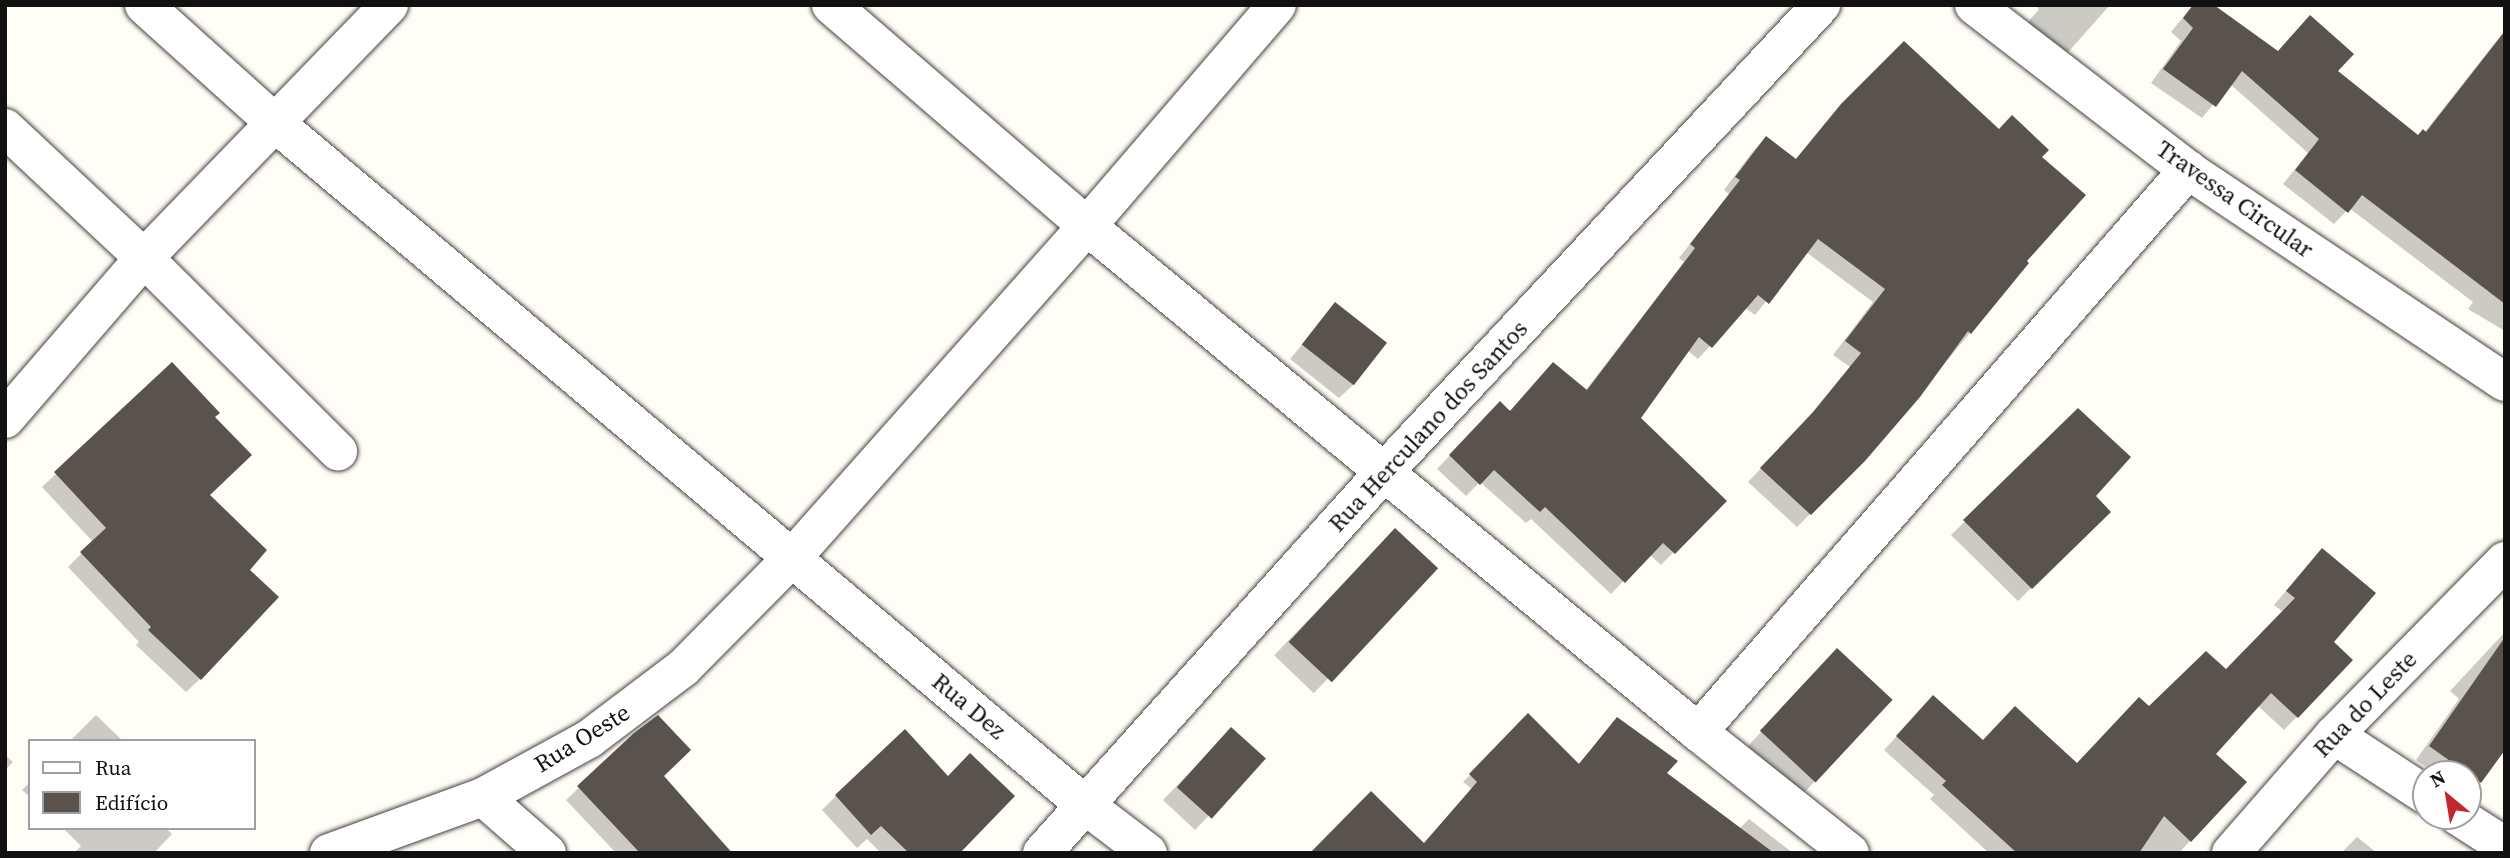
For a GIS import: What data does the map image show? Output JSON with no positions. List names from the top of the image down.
{
  "streets": {
    "street": [
      "Travessa Circular",
      "Rua Herculano dos Santos",
      "Rua do Leste",
      "Rua Dez",
      "Rua Oeste"
    ]
  },
  "crossings": [
    ["Rua Herculano dos Santos", "Rua Dez"],
    ["Rua Dez", "Rua Oeste"]
  ],
  "legend": ["Rua", "Edifício"],
  "north": "top left"
}
